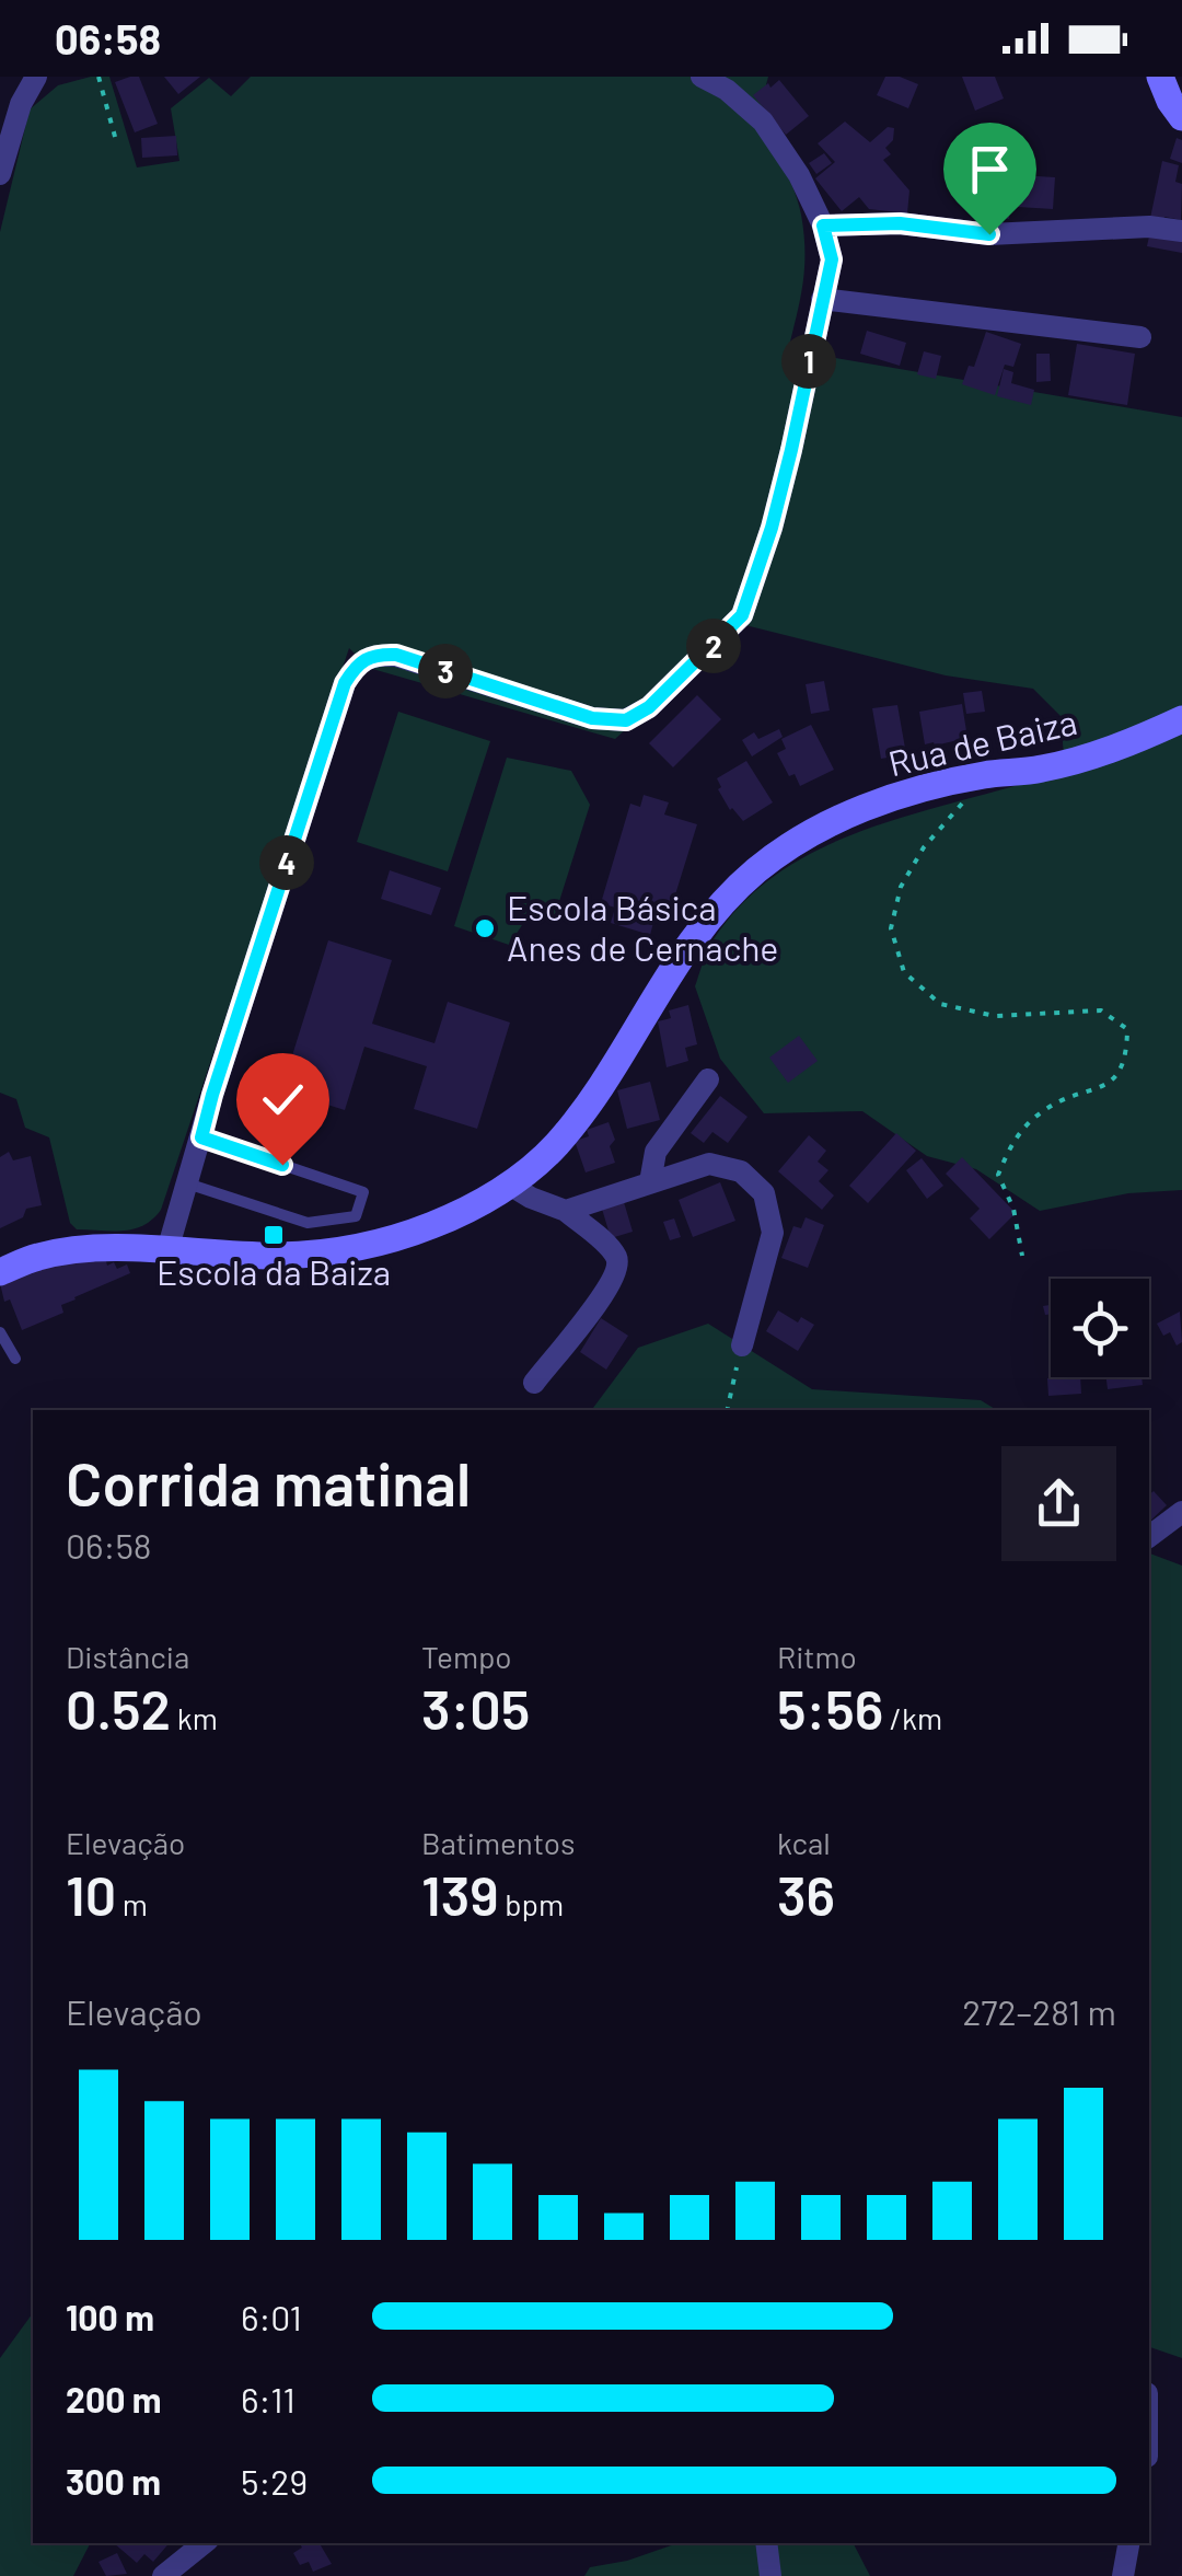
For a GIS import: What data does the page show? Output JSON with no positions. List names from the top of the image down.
{
  "streets": {
    "street": ["Rua de Baiza"]
  },
  "places": {
    "other": ["Escola Básica Anes de Cernache"],
    "transit": ["Escola da Baiza"]
  },
  "page": {
    "status": "06:58",
    "pins": [
      "1",
      "2",
      "3",
      "4"
    ],
    "heading": ["Corrida matinal", "06:58"],
    "stats": [
      ["Distância", "0.52 km"],
      ["Tempo", "3:05"],
      ["Ritmo", "5:56 /km"],
      ["Elevação", "10 m"],
      ["Batimentos", "139 bpm"],
      ["kcal", "36"]
    ],
    "chart": ["Elevação", "272–281 m"],
    "list": [
      {
        "name": "100 m",
        "note": "6:01"
      },
      {
        "name": "200 m",
        "note": "6:11"
      },
      {
        "name": "300 m",
        "note": "5:29"
      }
    ]
  }
}
